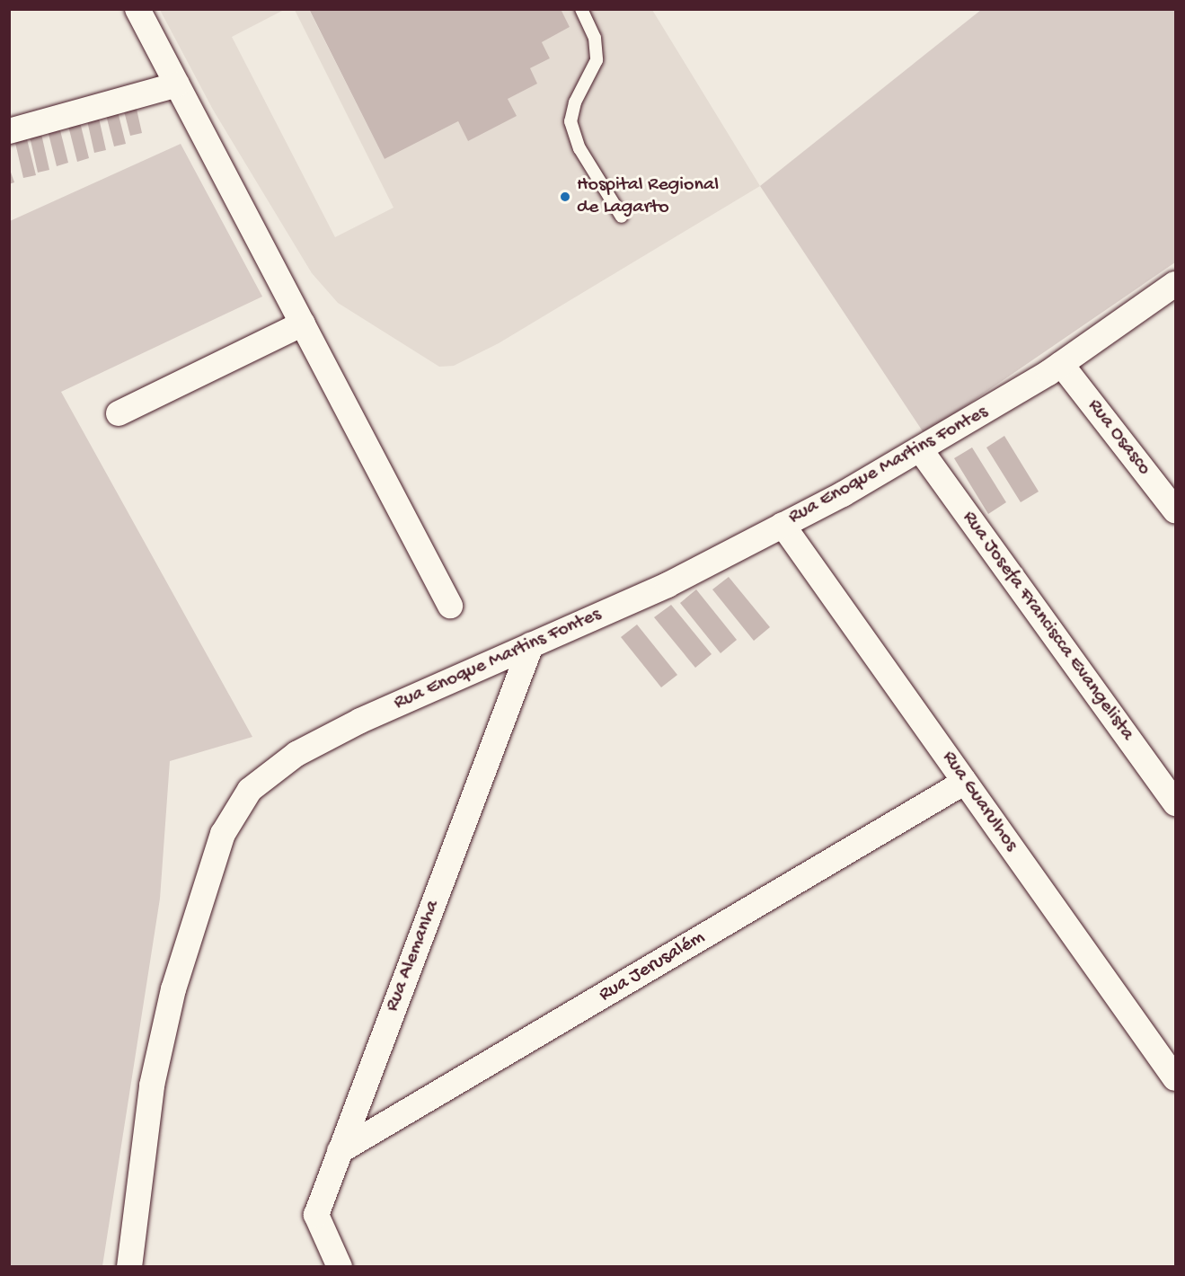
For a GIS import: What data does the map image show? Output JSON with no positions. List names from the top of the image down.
{
  "streets": {
    "street": [
      "Rua Osasco",
      "Rua Enoque Martins Fontes",
      "Rua Josefa Franciscca Evangelista",
      "Rua Guarulhos",
      "Rua Alemanha",
      "Rua Jerusalém"
    ]
  },
  "crossings": [
    ["Rua Osasco", "Rua Enoque Martins Fontes"],
    ["Rua Enoque Martins Fontes", "Rua Josefa Franciscca Evangelista"],
    ["Rua Enoque Martins Fontes", "Rua Guarulhos"],
    ["Rua Enoque Martins Fontes", "Rua Alemanha"],
    ["Rua Guarulhos", "Rua Jerusalém"],
    ["Rua Alemanha", "Rua Jerusalém"]
  ],
  "places": ["Hospital Regional de Lagarto"]
}
